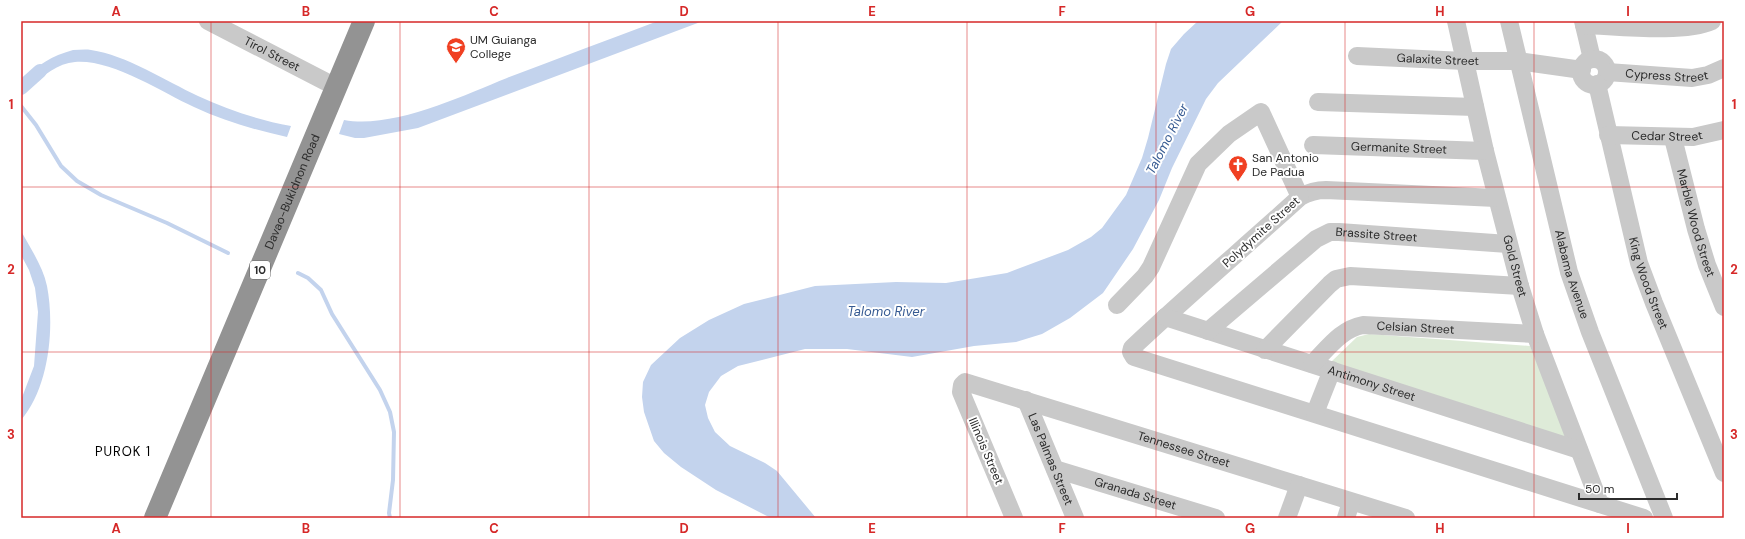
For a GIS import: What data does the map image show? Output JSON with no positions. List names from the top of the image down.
{
  "streets": {
    "highway": ["Davao-Bukidnon Road", "10"],
    "street": [
      "Tirol Street",
      "Galaxite Street",
      "Cypress Street",
      "Cedar Street",
      "Germanite Street",
      "Marble Wood Street",
      "Polydymite Street",
      "Brassite Street",
      "Gold Street",
      "Alabama Avenue",
      "King Wood Street",
      "Celsian Street",
      "Antimony Street",
      "Tennessee Street",
      "Illinois Street",
      "Las Palmas Street",
      "Granada Street"
    ]
  },
  "crossings": [
    ["Tirol Street", "Davao-Bukidnon Road"],
    ["Galaxite Street", "Gold Street"],
    ["Galaxite Street", "Alabama Avenue"],
    ["Cypress Street", "King Wood Street"],
    ["Cedar Street", "Marble Wood Street"],
    ["Cedar Street", "King Wood Street"],
    ["Germanite Street", "Gold Street"],
    ["Polydymite Street", "Gold Street"],
    ["Polydymite Street", "Antimony Street"],
    ["Brassite Street", "Gold Street"],
    ["Brassite Street", "Antimony Street"],
    ["Gold Street", "Celsian Street"],
    ["Gold Street", "Antimony Street"],
    ["Celsian Street", "Antimony Street"],
    ["Tennessee Street", "Illinois Street"],
    ["Tennessee Street", "Las Palmas Street"],
    ["Las Palmas Street", "Granada Street"]
  ],
  "districts": ["PUROK 1"],
  "water": ["Talomo River"],
  "places": {
    "school or university": ["UM Guianga College"],
    "church": ["San Antonio De Padua"]
  },
  "scale_bar": "50 m",
  "grid": {
    "columns": [
      "A",
      "B",
      "C",
      "D",
      "E",
      "F",
      "G",
      "H",
      "I"
    ],
    "rows": ["1", "2", "3"]
  }
}
